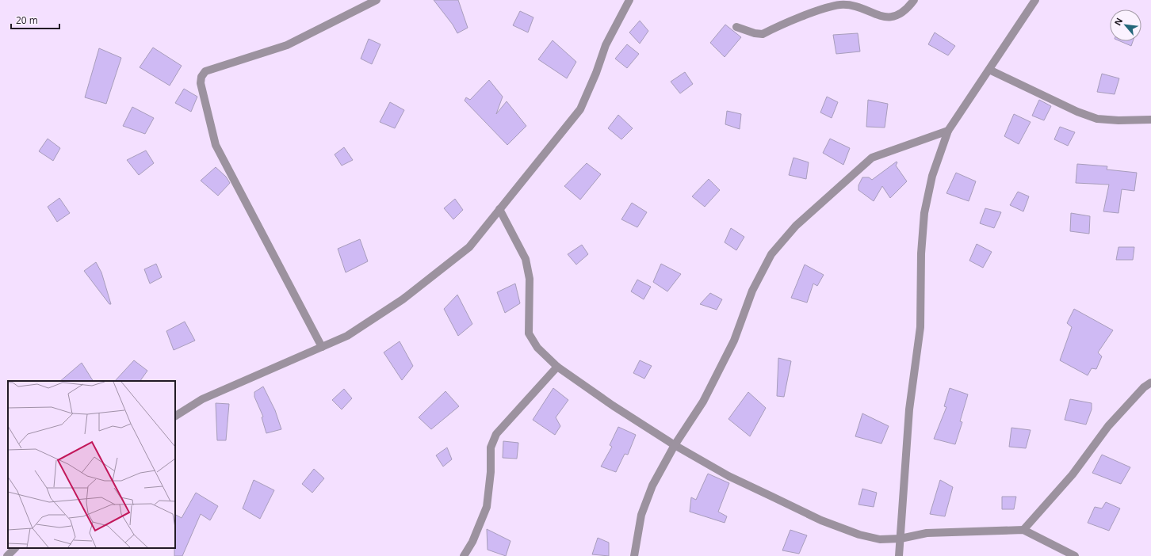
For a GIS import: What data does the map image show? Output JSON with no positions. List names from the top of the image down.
{
  "scale_bar": "20 m",
  "north": "top left"
}
